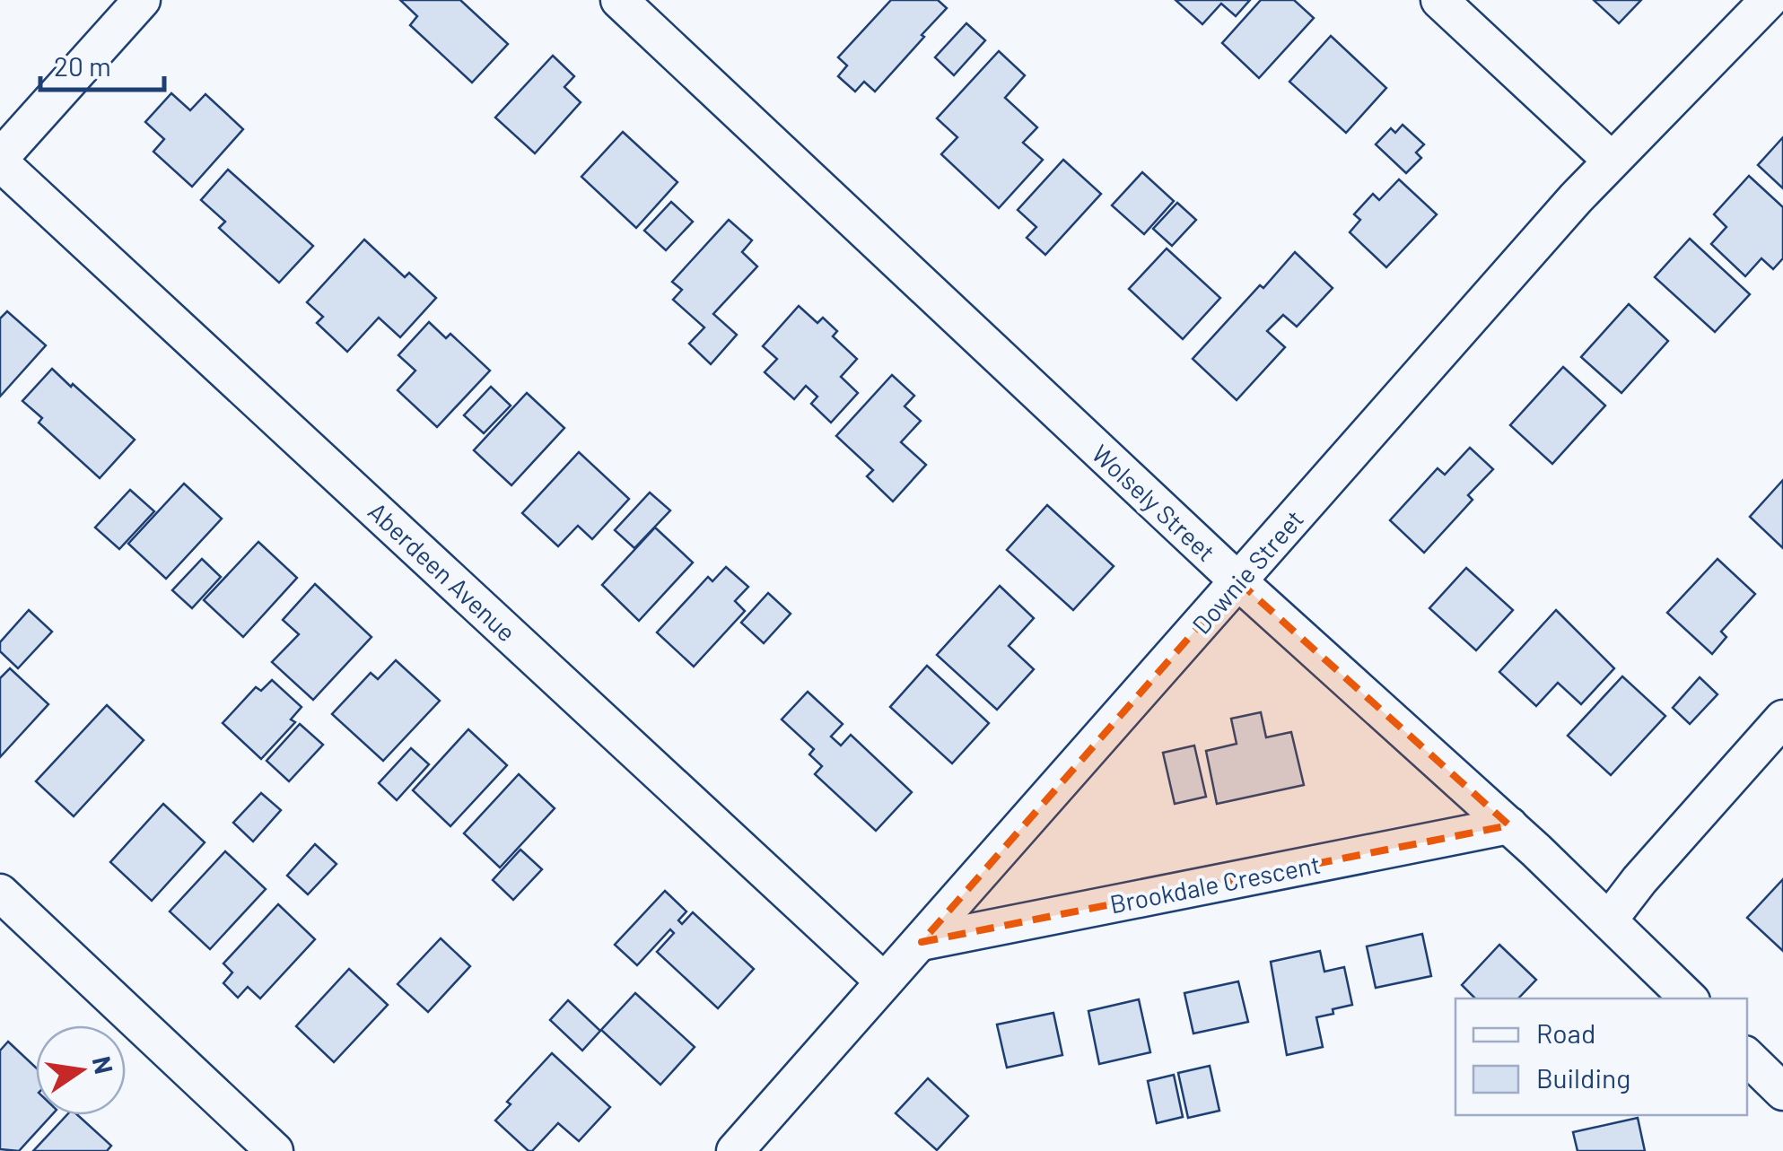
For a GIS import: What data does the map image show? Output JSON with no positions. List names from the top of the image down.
{
  "streets": {
    "street": [
      "Wolsely Street",
      "Aberdeen Avenue",
      "Downie Street",
      "Brookdale Crescent"
    ]
  },
  "crossings": [
    ["Wolsely Street", "Downie Street"],
    ["Wolsely Street", "Brookdale Crescent"],
    ["Aberdeen Avenue", "Downie Street"],
    ["Downie Street", "Brookdale Crescent"]
  ],
  "legend": ["Road", "Building"],
  "scale_bar": "20 m",
  "north": "right"
}
